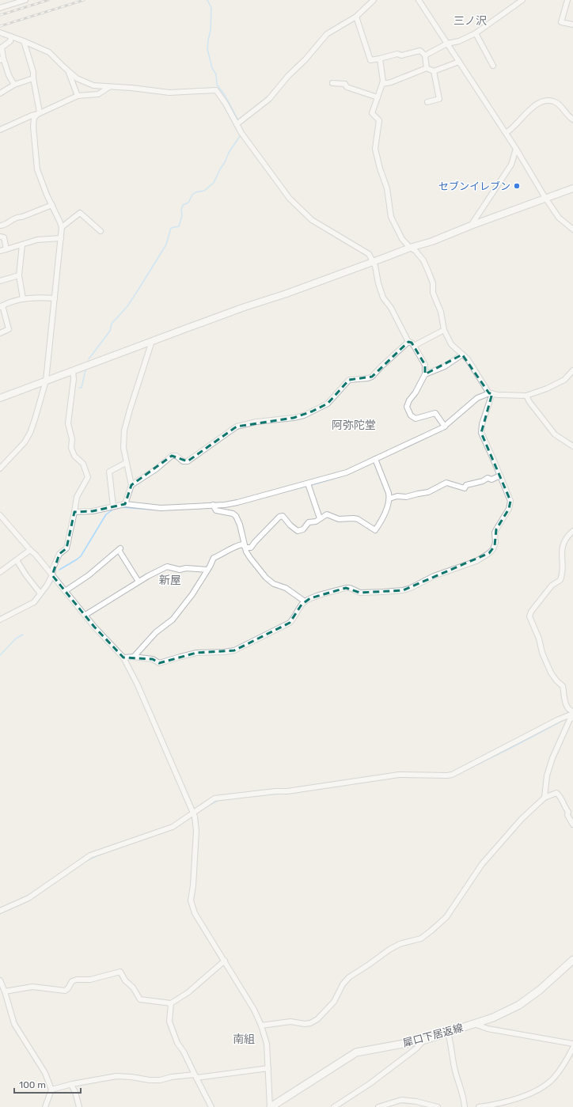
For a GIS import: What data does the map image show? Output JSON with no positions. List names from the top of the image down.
{
  "streets": {
    "main road": ["犀口下居返線"]
  },
  "districts": [
    "三ノ沢",
    "阿弥陀堂",
    "新屋",
    "南組"
  ],
  "places": ["セブンイレブン"],
  "scale_bar": "100 m"
}
